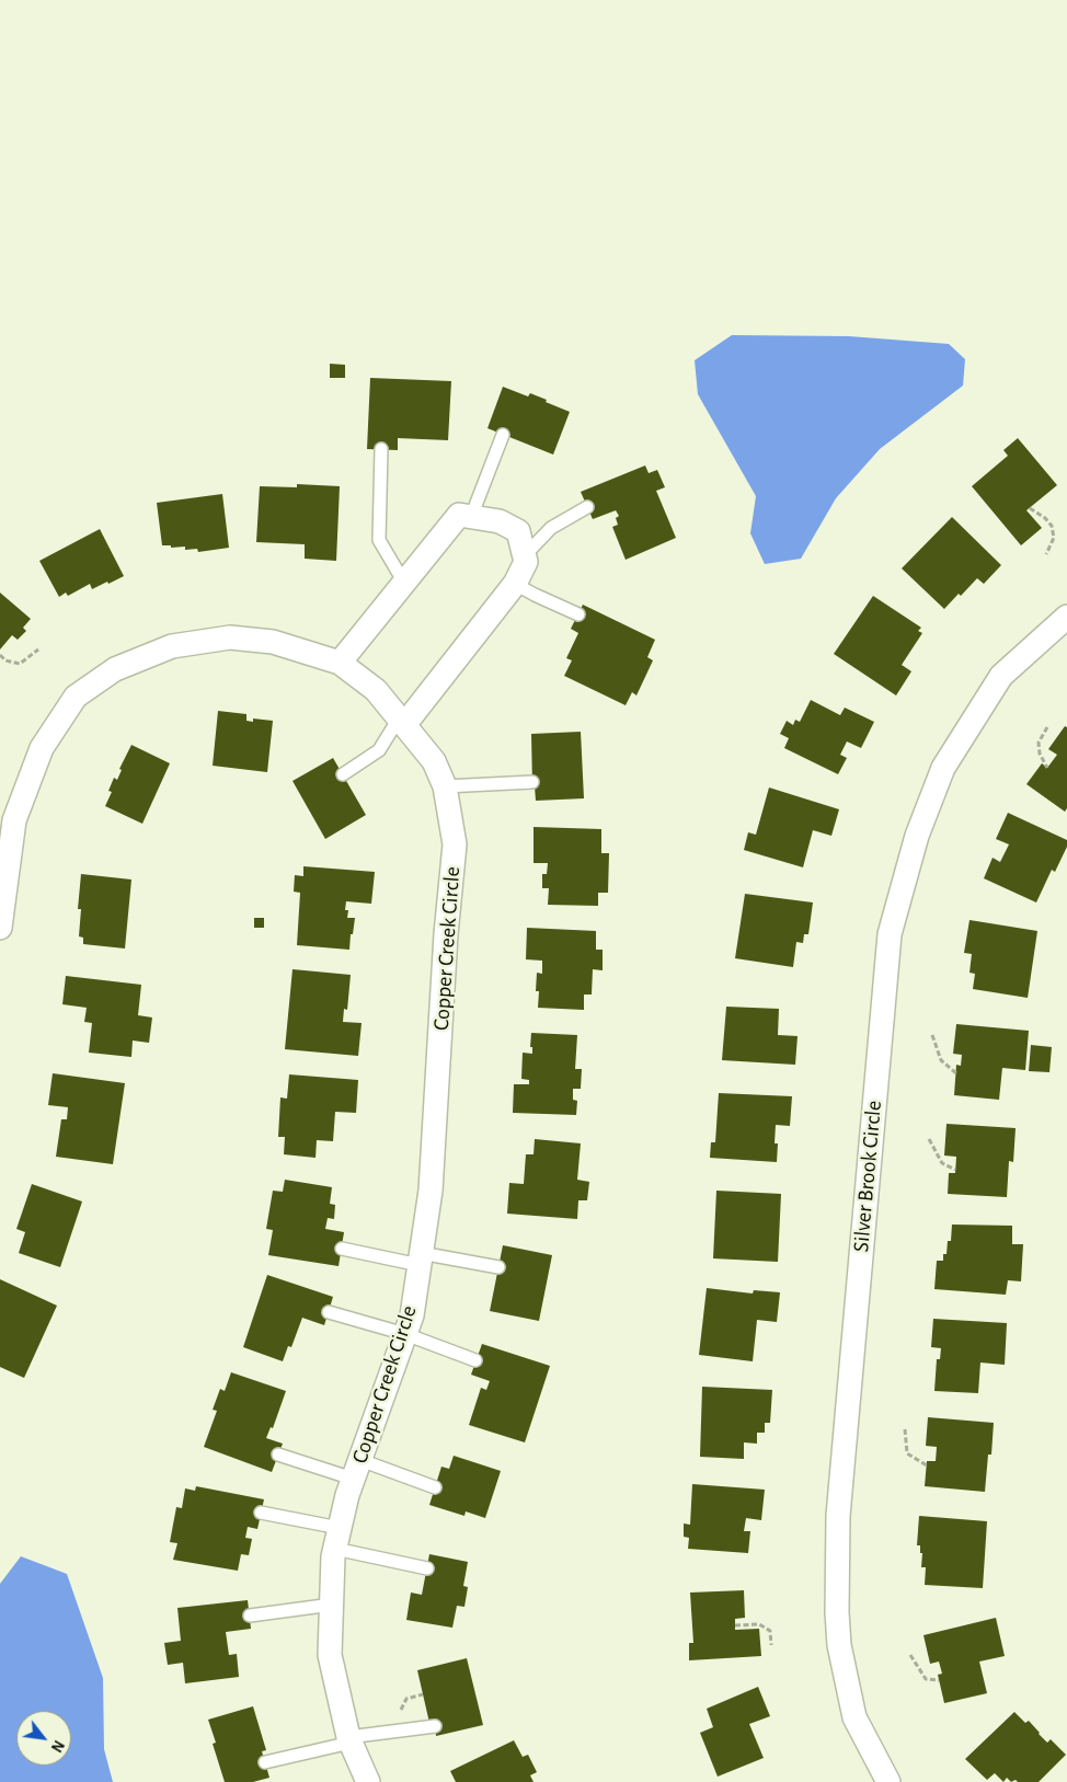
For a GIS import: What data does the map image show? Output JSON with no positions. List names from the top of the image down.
{
  "streets": {
    "street": ["Copper Creek Circle", "Silver Brook Circle"]
  },
  "north": "bottom right"
}
